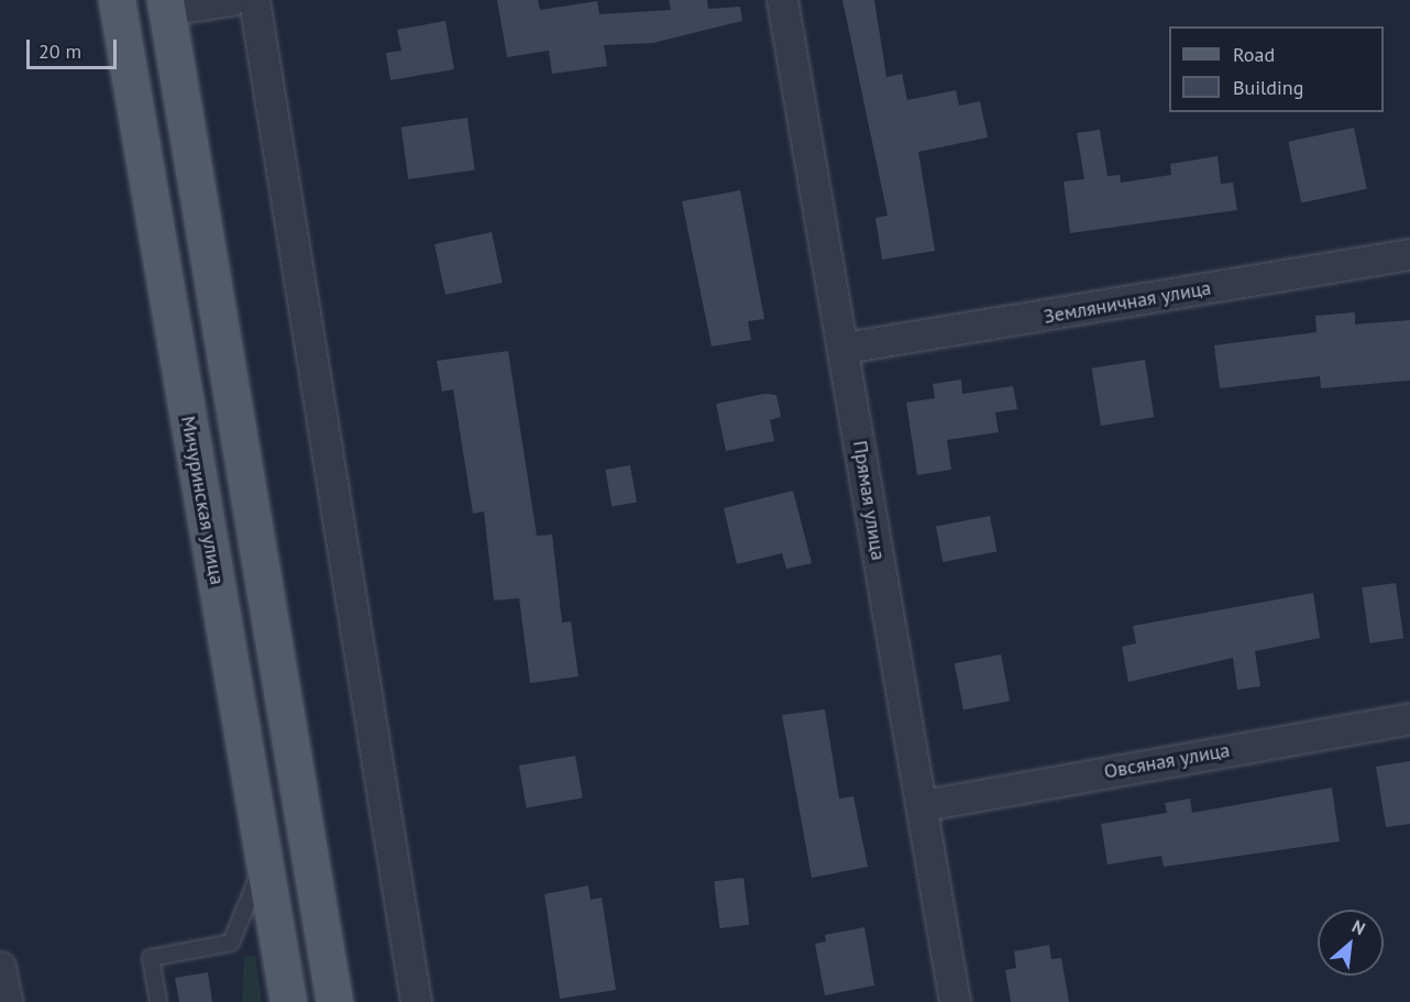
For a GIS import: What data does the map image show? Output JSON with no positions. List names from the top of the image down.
{
  "streets": {
    "main road": ["Мичуринская улица"],
    "street": ["Земляничная улица", "Прямая улица", "Овсяная улица"]
  },
  "crossings": [
    ["Земляничная улица", "Прямая улица"],
    ["Прямая улица", "Овсяная улица"]
  ],
  "legend": ["Road", "Building"],
  "scale_bar": "20 m",
  "north": "top right"
}
